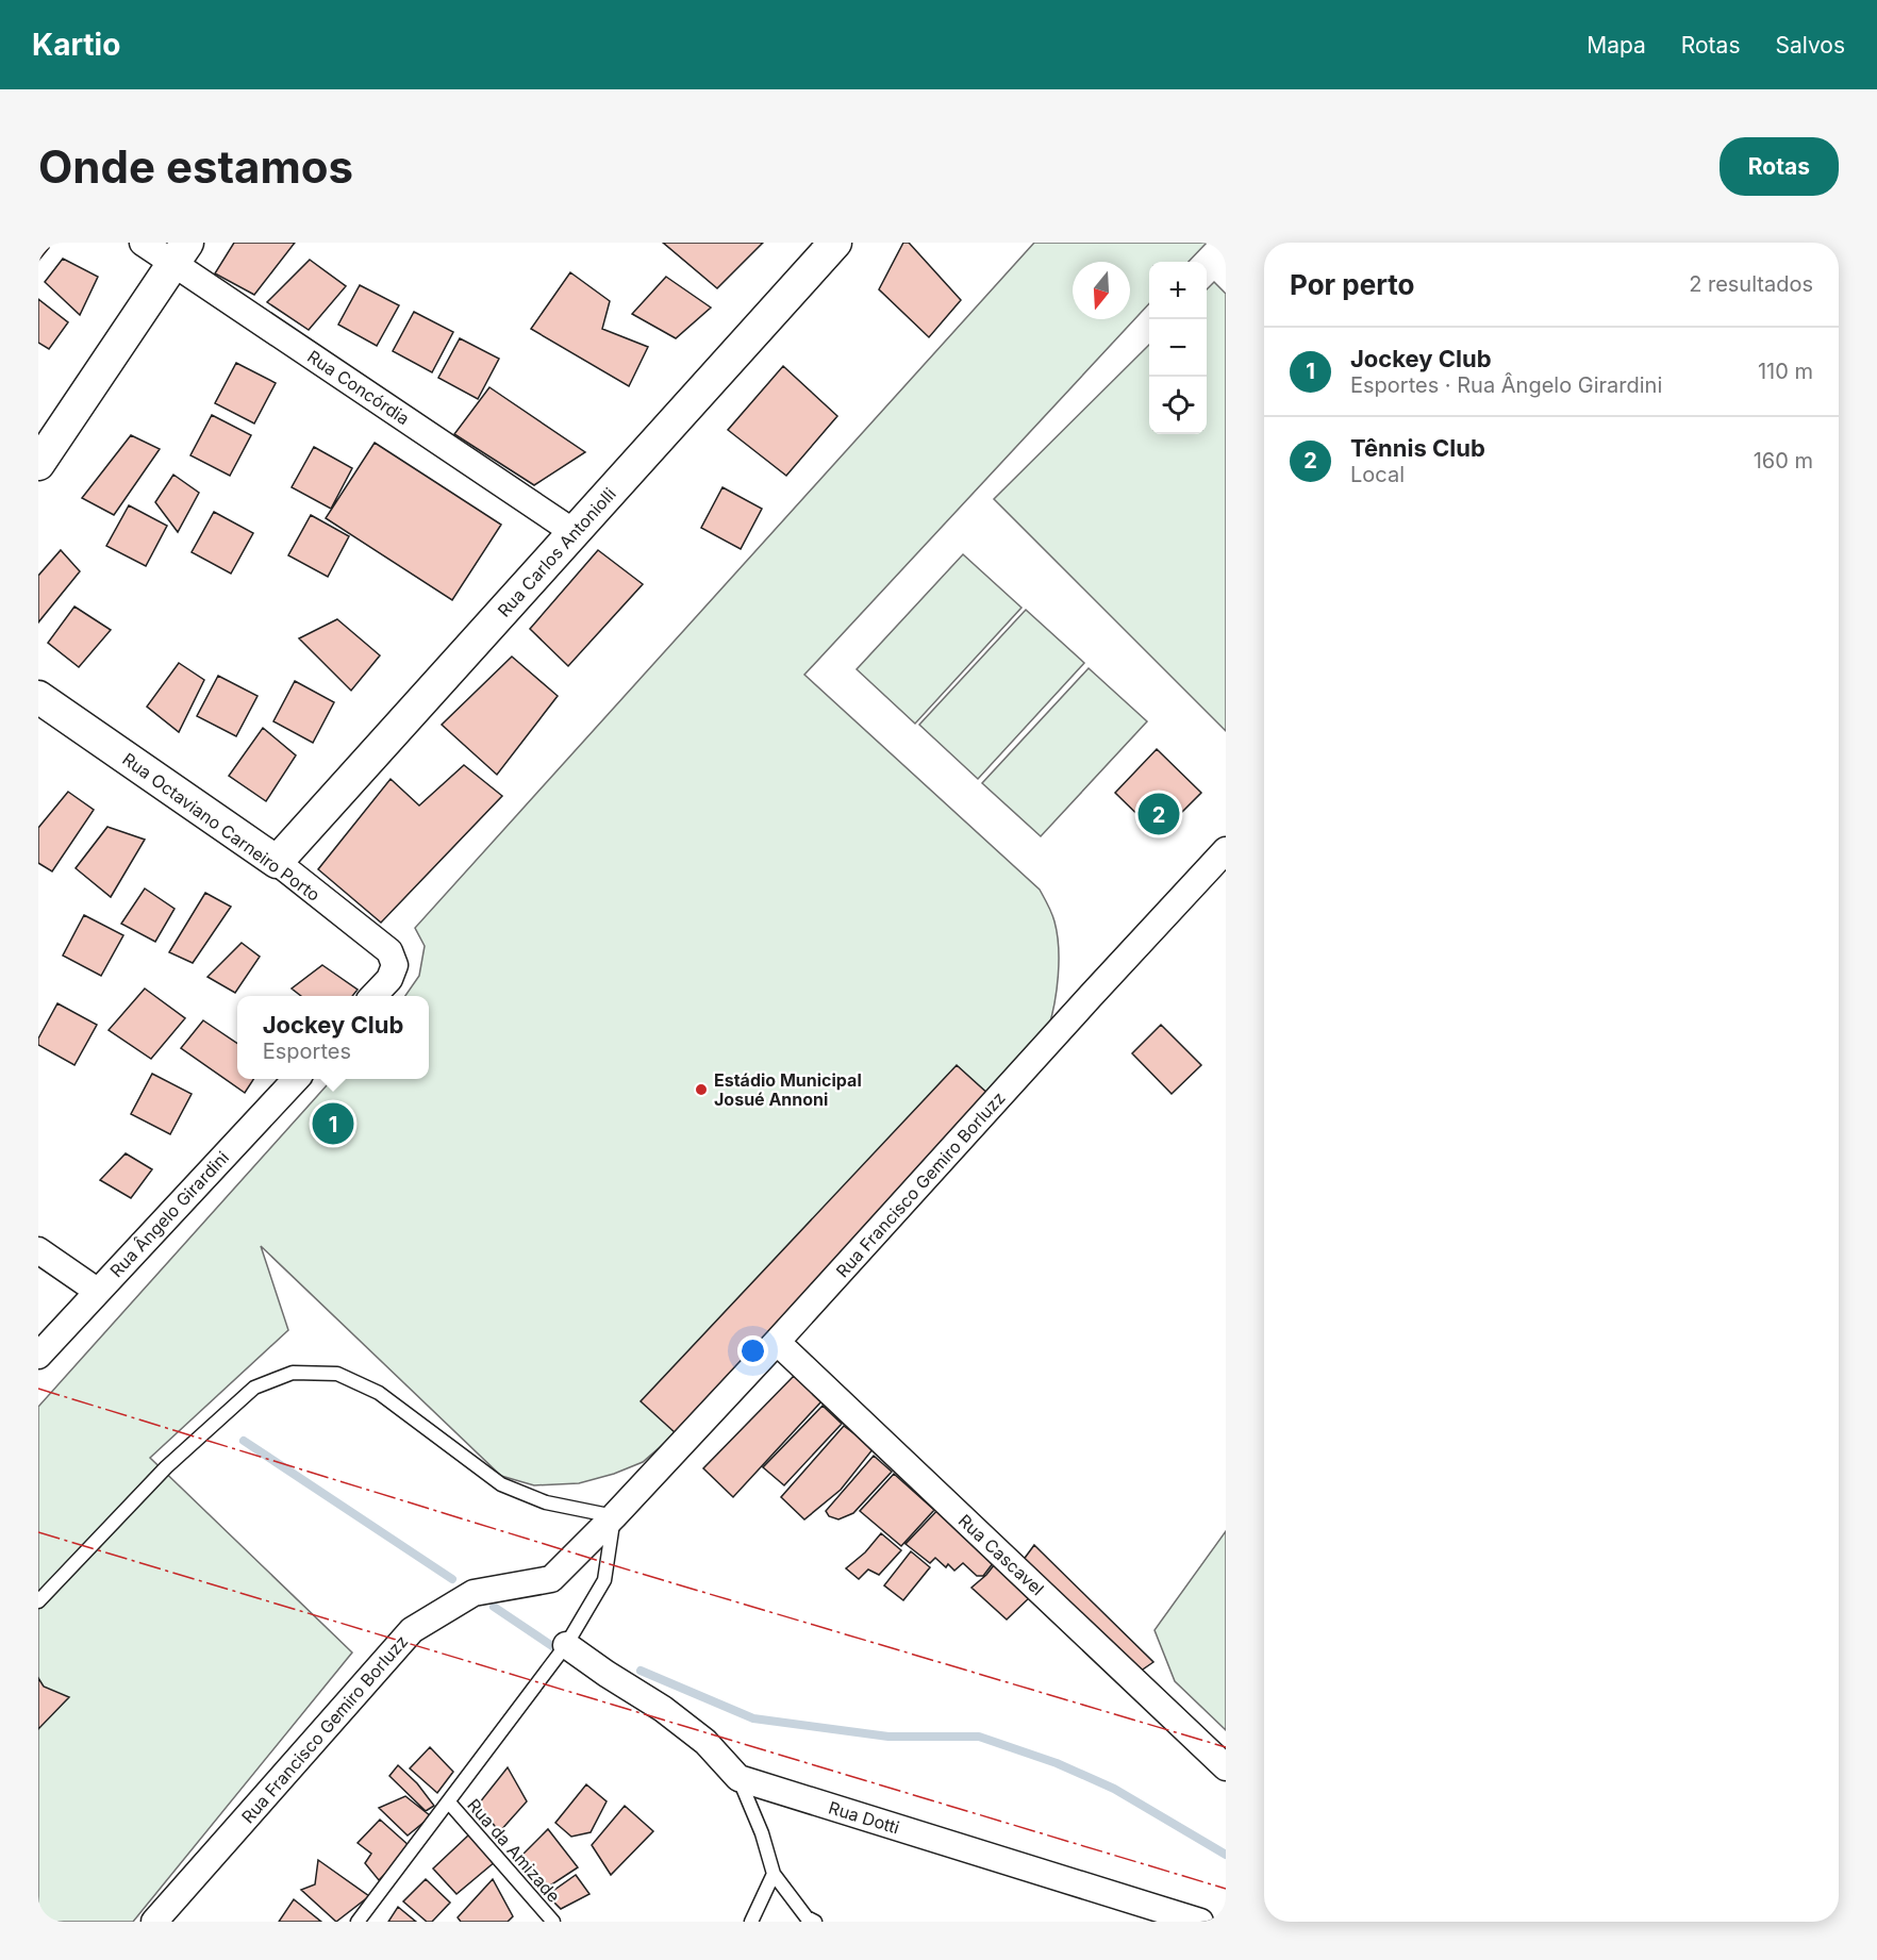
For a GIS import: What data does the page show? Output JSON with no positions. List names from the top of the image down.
{
  "streets": {
    "street": [
      "Rua Concórdia",
      "Rua Carlos Antoniolli",
      "Rua Octaviano Carneiro Porto",
      "Rua Francisco Gemiro Borluzz",
      "Rua Ângelo Girardini",
      "Rua Cascavel",
      "Rua Dotti"
    ],
    "lane": ["Rua da Amizade"]
  },
  "crossings": [
    ["Rua Concórdia", "Rua Carlos Antoniolli"],
    ["Rua Carlos Antoniolli", "Rua Octaviano Carneiro Porto"],
    ["Rua Francisco Gemiro Borluzz", "Rua Cascavel"]
  ],
  "places": ["Estádio Municipal Josué Annoni"],
  "north": "bottom",
  "page": {
    "header": "Kartio",
    "nav": ["Mapa", "Rotas", "Salvos"],
    "buttons": "Rotas",
    "title": "Onde estamos",
    "heading": ["Por perto", "2 resultados"],
    "map_buttons": ["+", "−"],
    "list": [
      {
        "mark": "1",
        "name": "Jockey Club",
        "note": "Esportes · Rua Ângelo Girardini",
        "value": "110 m"
      },
      {
        "mark": "2",
        "name": "Tênnis Club",
        "note": "Local",
        "value": "160 m"
      }
    ],
    "pins": ["2", "1"],
    "popup": ["Jockey Club", "Esportes"]
  }
}
